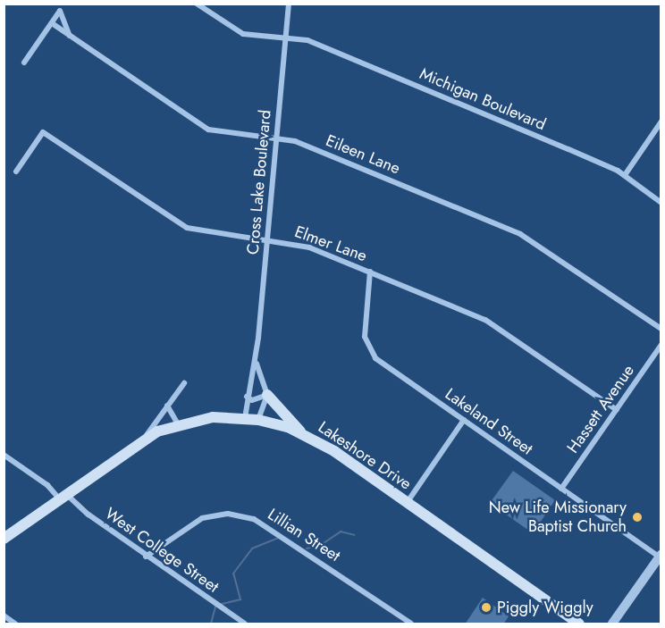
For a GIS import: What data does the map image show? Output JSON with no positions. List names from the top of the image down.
{
  "streets": {
    "main road": ["Lakeshore Drive"],
    "street": [
      "Michigan Boulevard",
      "Eileen Lane",
      "Cross Lake Boulevard",
      "Elmer Lane",
      "Hassett Avenue",
      "Lakeland Street",
      "Lillian Street",
      "West College Street"
    ]
  },
  "crossings": [
    ["Michigan Boulevard", "Cross Lake Boulevard"],
    ["Eileen Lane", "Cross Lake Boulevard"],
    ["Cross Lake Boulevard", "Elmer Lane"],
    ["Cross Lake Boulevard", "Lakeshore Drive"],
    ["Elmer Lane", "Hassett Avenue"],
    ["Elmer Lane", "Lakeland Street"],
    ["Hassett Avenue", "Lakeland Street"],
    ["Lakeshore Drive", "West College Street"],
    ["Lillian Street", "West College Street"]
  ],
  "places": ["New Life Missionary Baptist Church", "Piggly Wiggly"]
}
